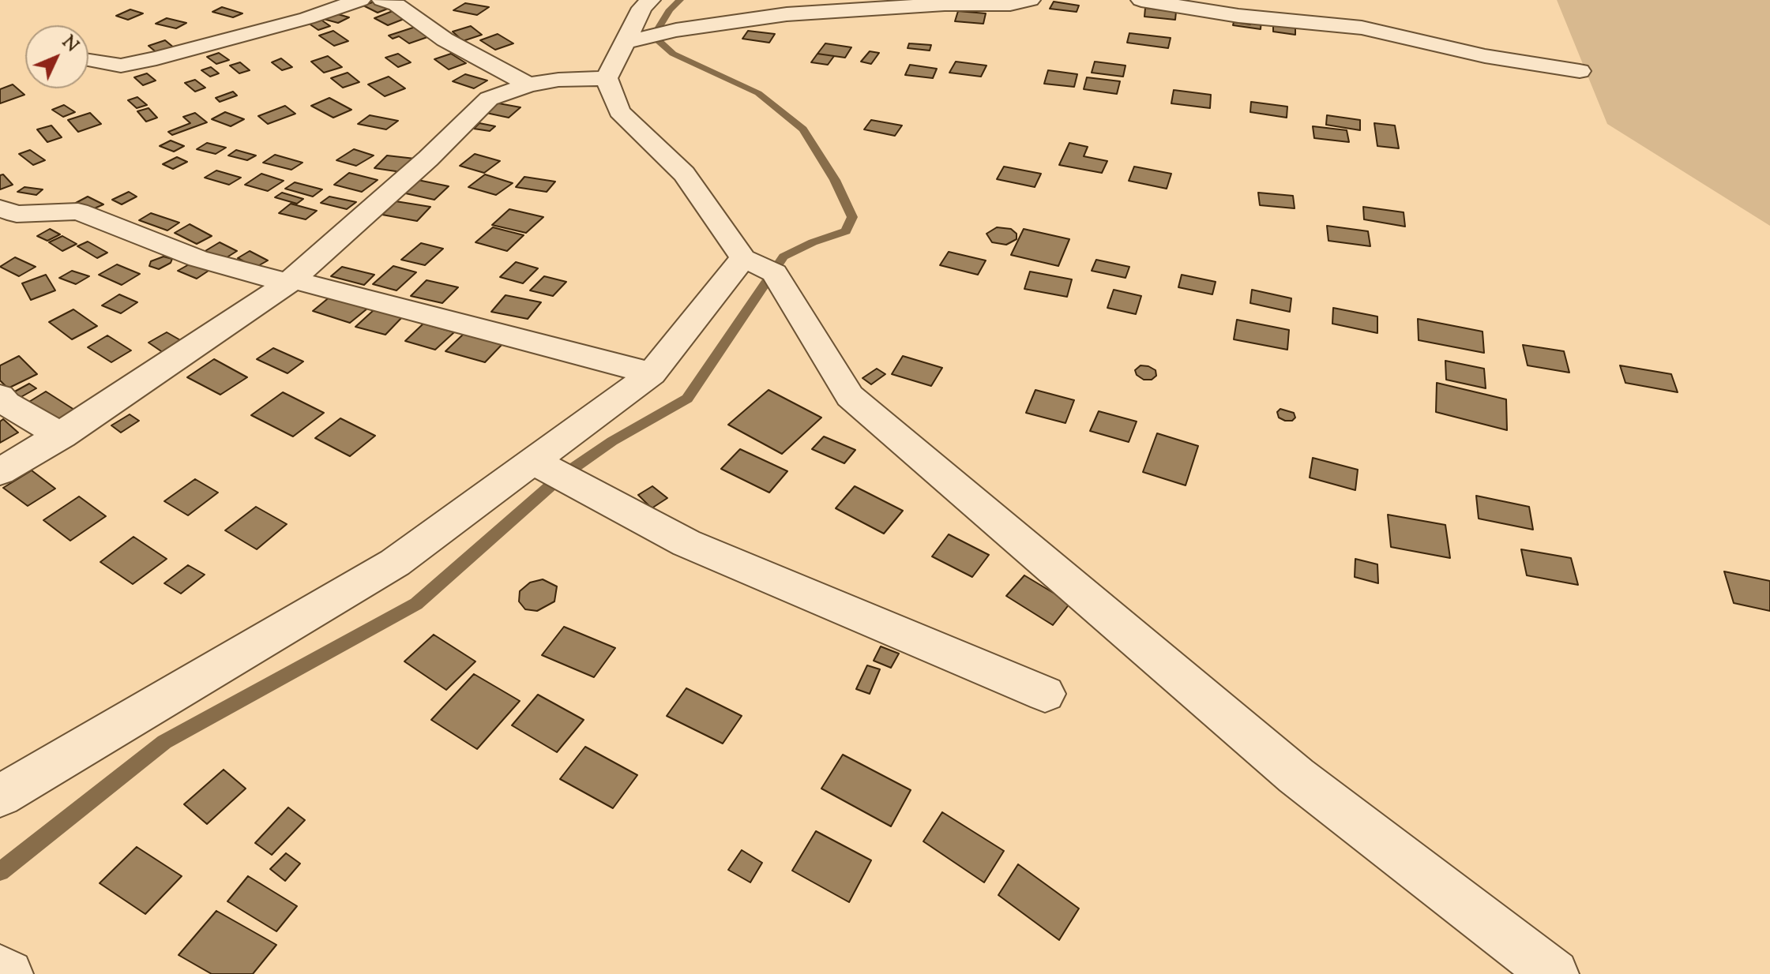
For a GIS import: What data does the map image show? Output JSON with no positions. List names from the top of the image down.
{
  "north": "top right"
}
